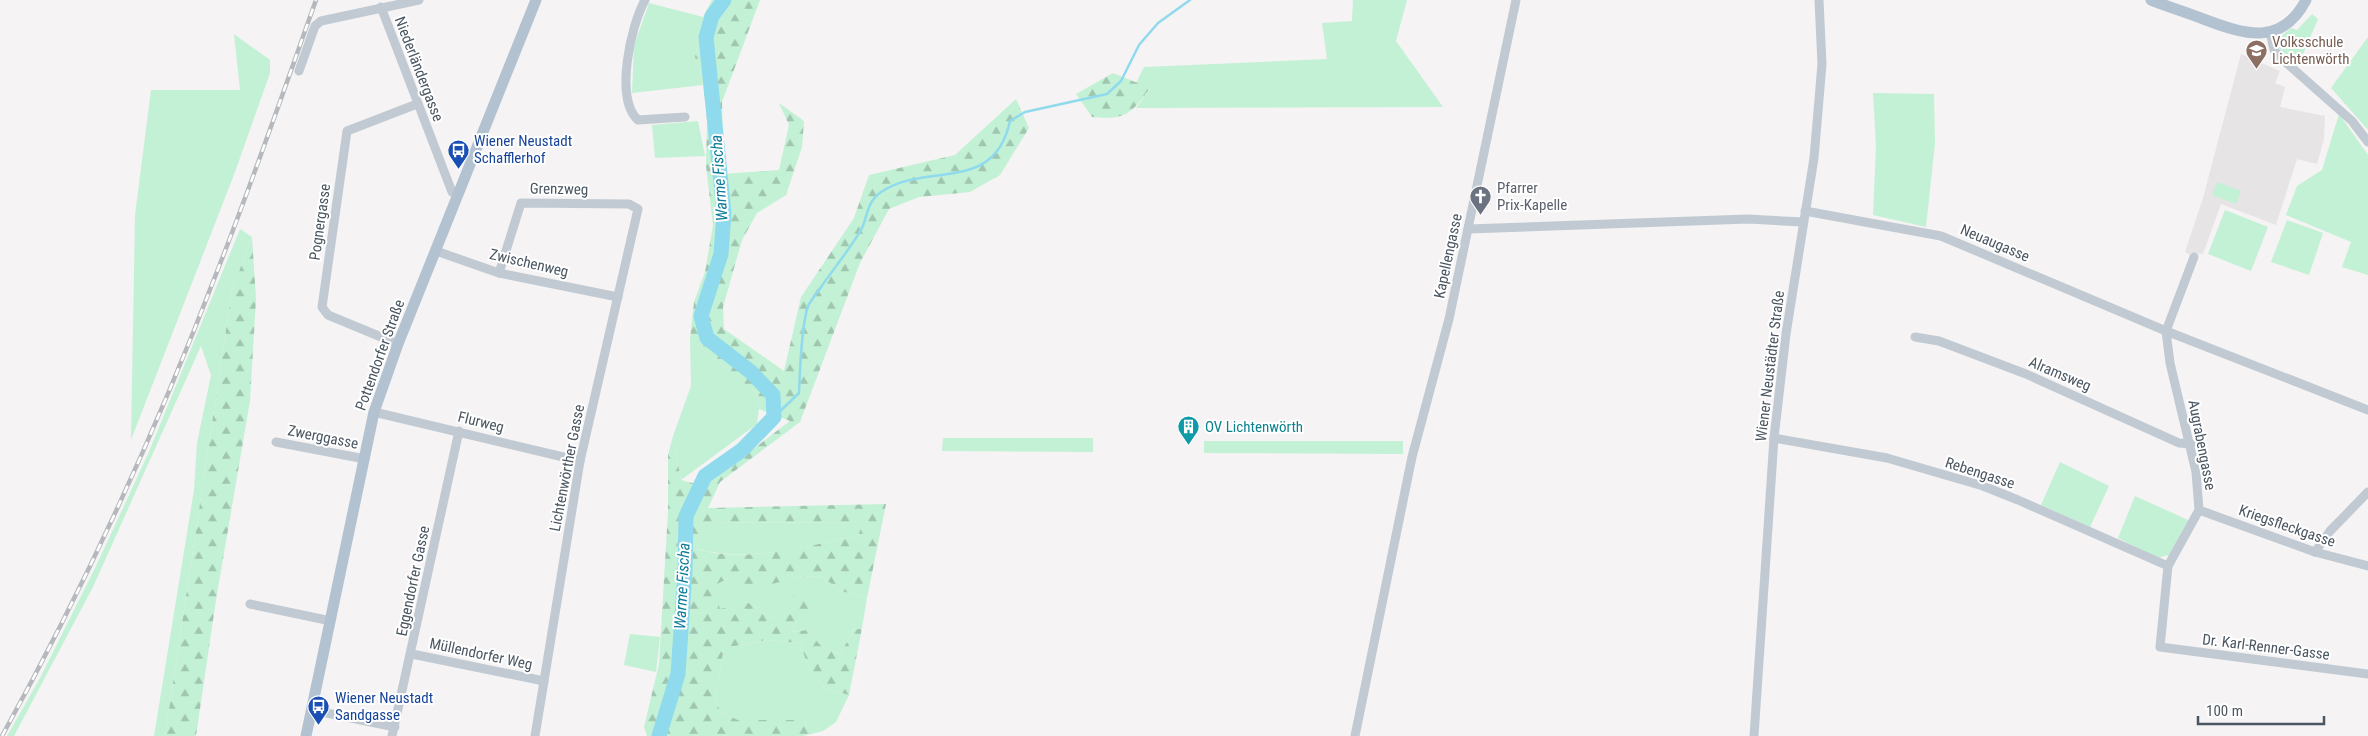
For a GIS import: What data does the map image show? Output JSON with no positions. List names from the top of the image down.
{
  "streets": {
    "main road": ["Pottendorfer Straße"],
    "street": [
      "Niederländergasse",
      "Grenzweg",
      "Pognergasse",
      "Neuaugasse",
      "Kapellengasse",
      "Zwischenweg",
      "Wiener Neustädter Straße",
      "Alramsweg",
      "Flurweg",
      "Zwerggasse",
      "Augrabengasse",
      "Lichtenwörther Gasse",
      "Rebengasse",
      "Kriegsfleckgasse",
      "Eggendorfer Gasse",
      "Dr. Karl-Renner-Gasse",
      "Müllendorfer Weg"
    ]
  },
  "crossings": [
    ["Niederländergasse", "Pognergasse"],
    ["Niederländergasse", "Pottendorfer Straße"],
    ["Grenzweg", "Zwischenweg"],
    ["Grenzweg", "Lichtenwörther Gasse"],
    ["Pognergasse", "Pottendorfer Straße"],
    ["Neuaugasse", "Wiener Neustädter Straße"],
    ["Neuaugasse", "Augrabengasse"],
    ["Zwischenweg", "Pottendorfer Straße"],
    ["Zwischenweg", "Lichtenwörther Gasse"],
    ["Pottendorfer Straße", "Flurweg"],
    ["Pottendorfer Straße", "Zwerggasse"],
    ["Wiener Neustädter Straße", "Rebengasse"],
    ["Alramsweg", "Augrabengasse"],
    ["Flurweg", "Lichtenwörther Gasse"],
    ["Flurweg", "Eggendorfer Gasse"],
    ["Augrabengasse", "Rebengasse"],
    ["Augrabengasse", "Kriegsfleckgasse"],
    ["Augrabengasse", "Dr. Karl-Renner-Gasse"],
    ["Lichtenwörther Gasse", "Müllendorfer Weg"],
    ["Eggendorfer Gasse", "Müllendorfer Weg"]
  ],
  "water": ["Warme Fischa"],
  "places": {
    "school or university": ["Volksschule Lichtenwörth"],
    "bus stop": ["Wiener Neustadt Schafflerhof", "Wiener Neustadt Sandgasse"],
    "church": ["Pfarrer Prix-Kapelle"],
    "building": ["OV Lichtenwörth"]
  },
  "scale_bar": "100 m"
}
